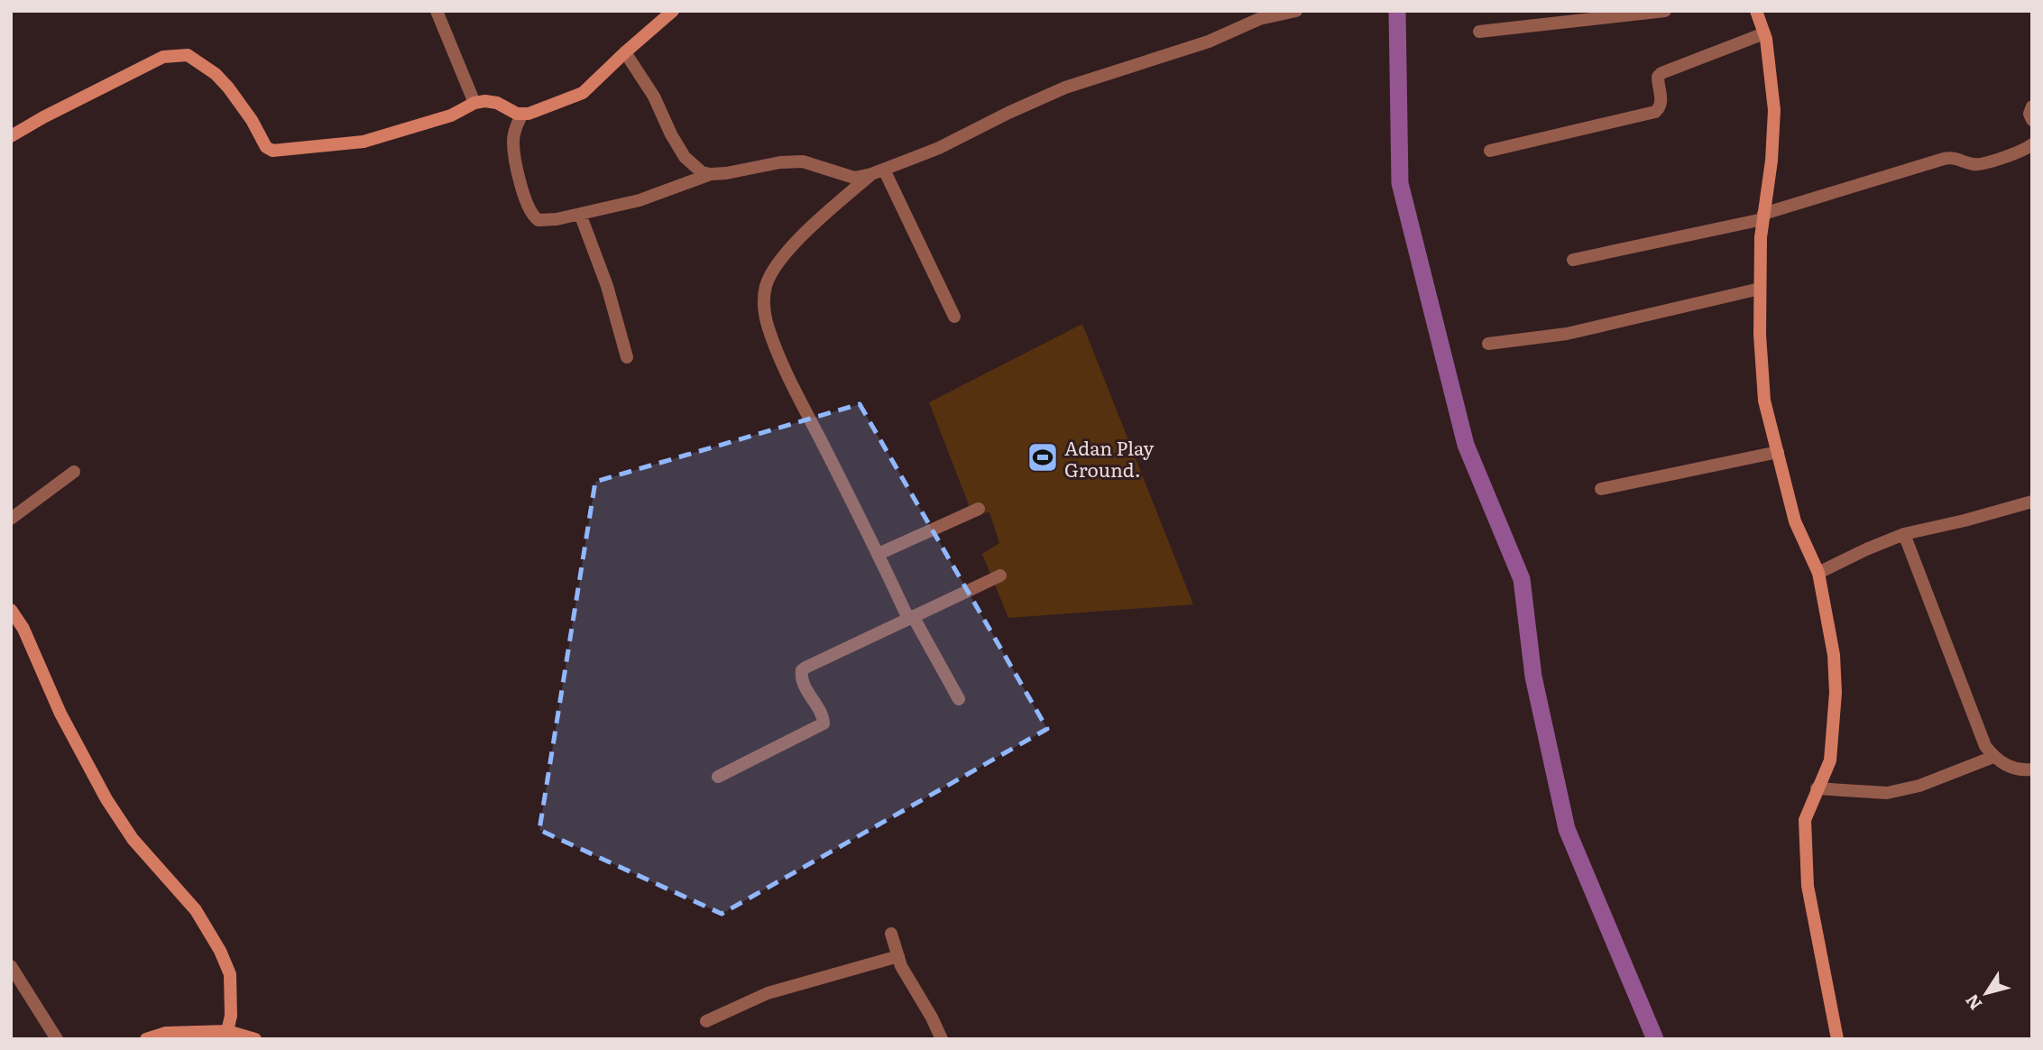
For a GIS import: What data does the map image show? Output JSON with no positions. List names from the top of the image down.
{
  "places": {
    "sports": ["Adan Play Ground."]
  },
  "north": "bottom left"
}
